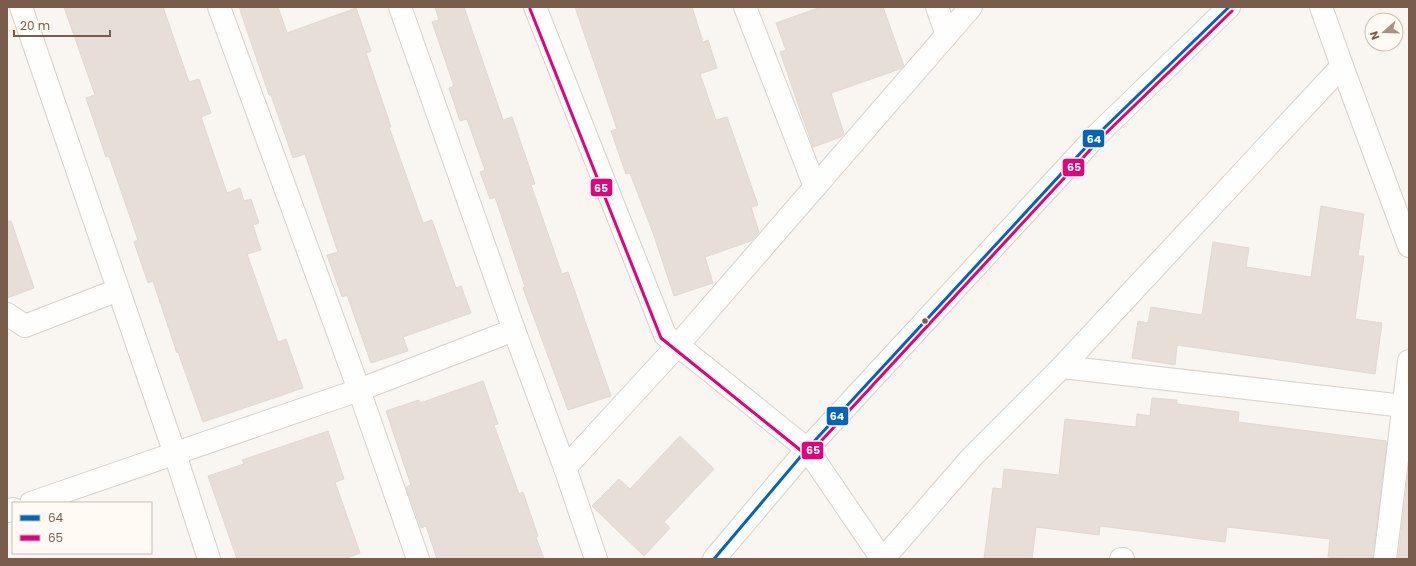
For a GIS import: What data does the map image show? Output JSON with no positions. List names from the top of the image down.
{
  "lines": ["transit line 64", "transit line 65"],
  "legend": ["64", "65"],
  "scale_bar": "20 m",
  "north": "left"
}
